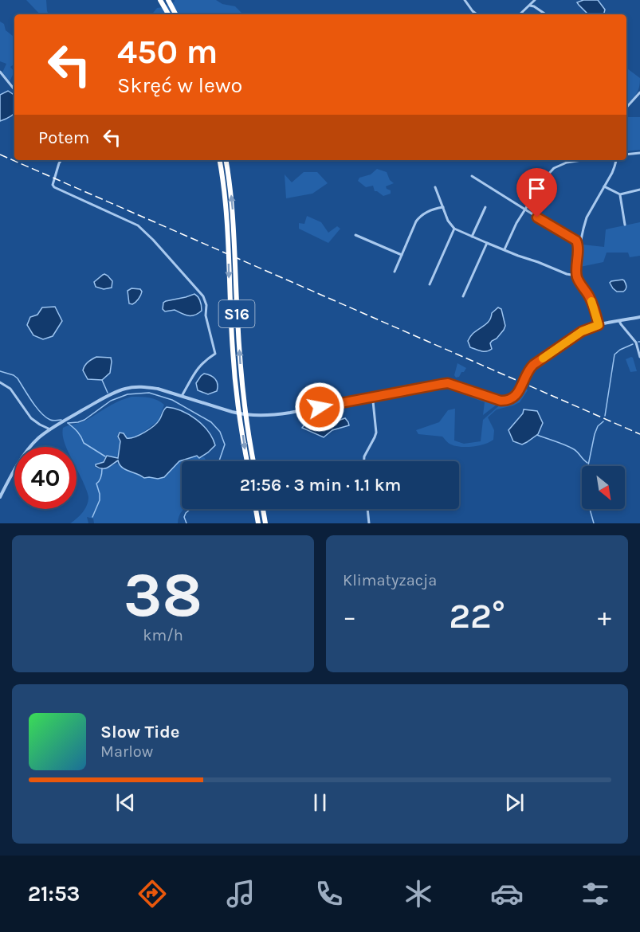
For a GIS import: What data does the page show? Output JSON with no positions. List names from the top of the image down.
{
  "streets": {
    "highway": ["S16"]
  },
  "north": "bottom right",
  "page": {
    "turn": ["450 m", "Skręć w lewo"],
    "then": "Potem",
    "limit": "40",
    "trip": "21:56 · 3 min · 1.1 km",
    "tile": [
      ["38", "km/h"],
      "Klimatyzacja"
    ],
    "heat": ["−", "22°", "+"],
    "song": ["Slow Tide", "Marlow"],
    "tabs": "21:53"
  }
}
